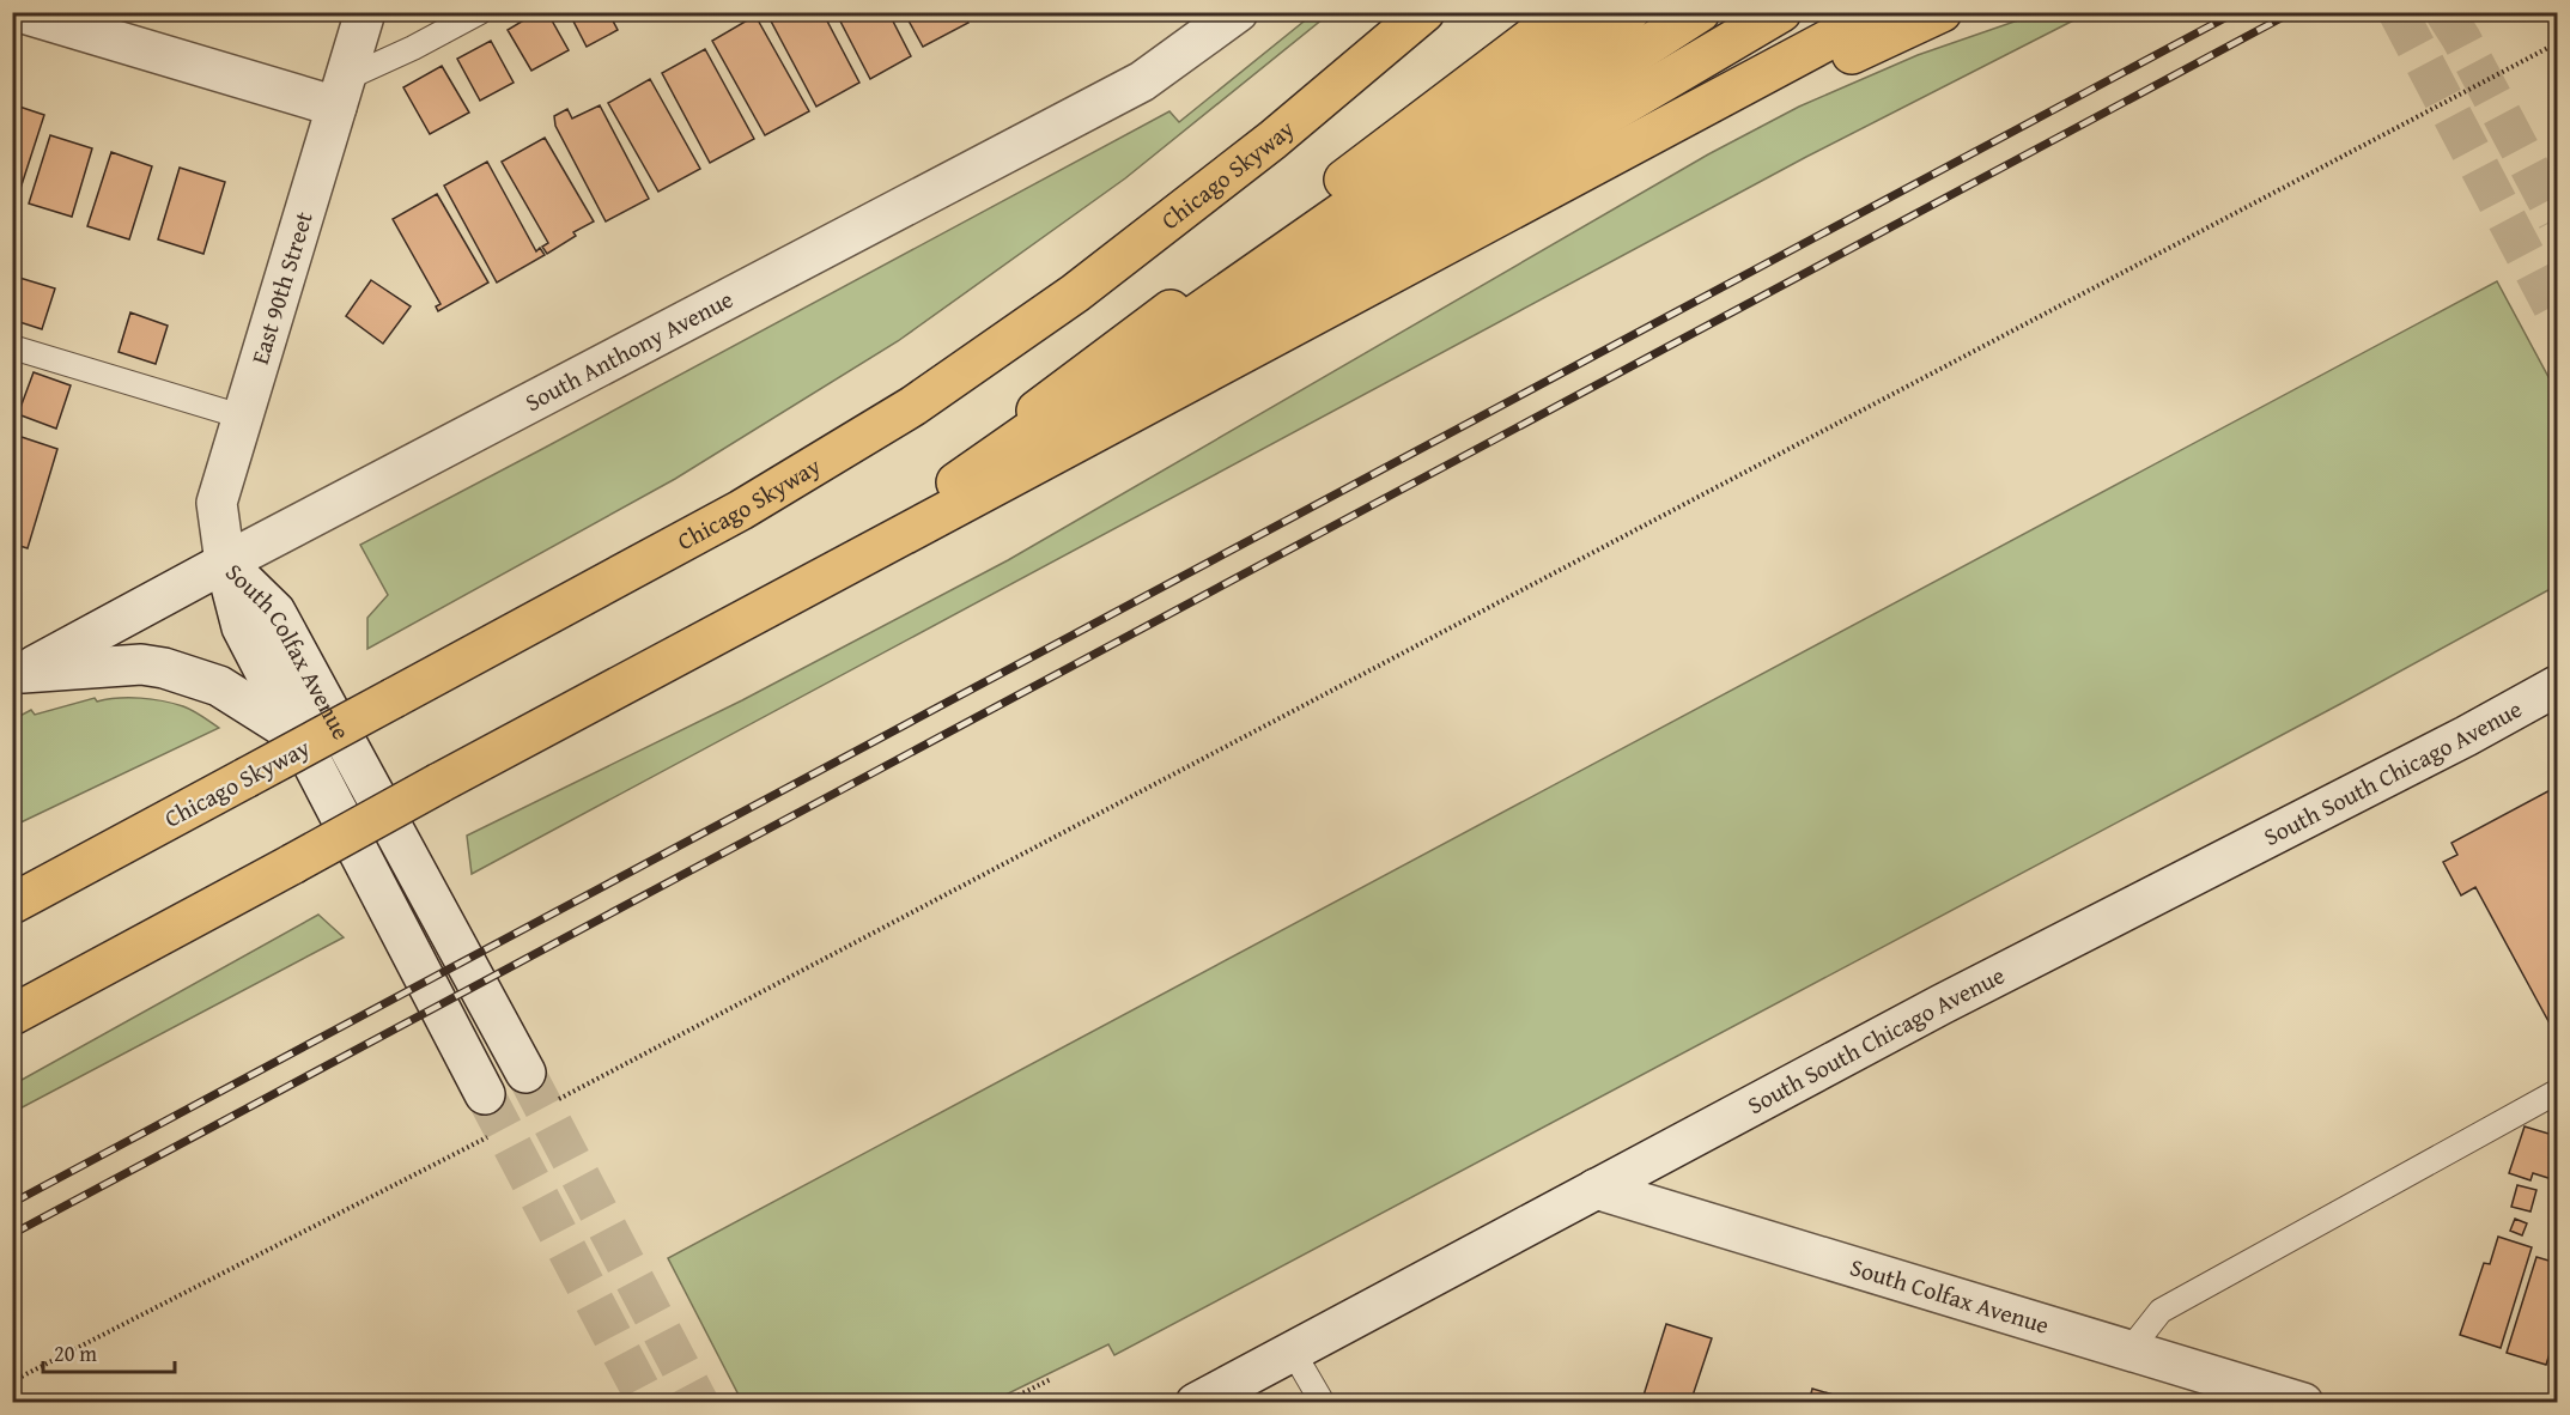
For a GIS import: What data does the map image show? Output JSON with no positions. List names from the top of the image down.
{
  "streets": {
    "highway": ["Chicago Skyway"],
    "main road": [
      "East 90th Street",
      "South Anthony Avenue",
      "South Colfax Avenue",
      "South South Chicago Avenue"
    ]
  },
  "crossings": [
    ["East 90th Street", "South Anthony Avenue"],
    ["East 90th Street", "South Colfax Avenue"],
    ["South Anthony Avenue", "South Colfax Avenue"],
    ["South Colfax Avenue", "South South Chicago Avenue"]
  ],
  "scale_bar": "20 m"
}
